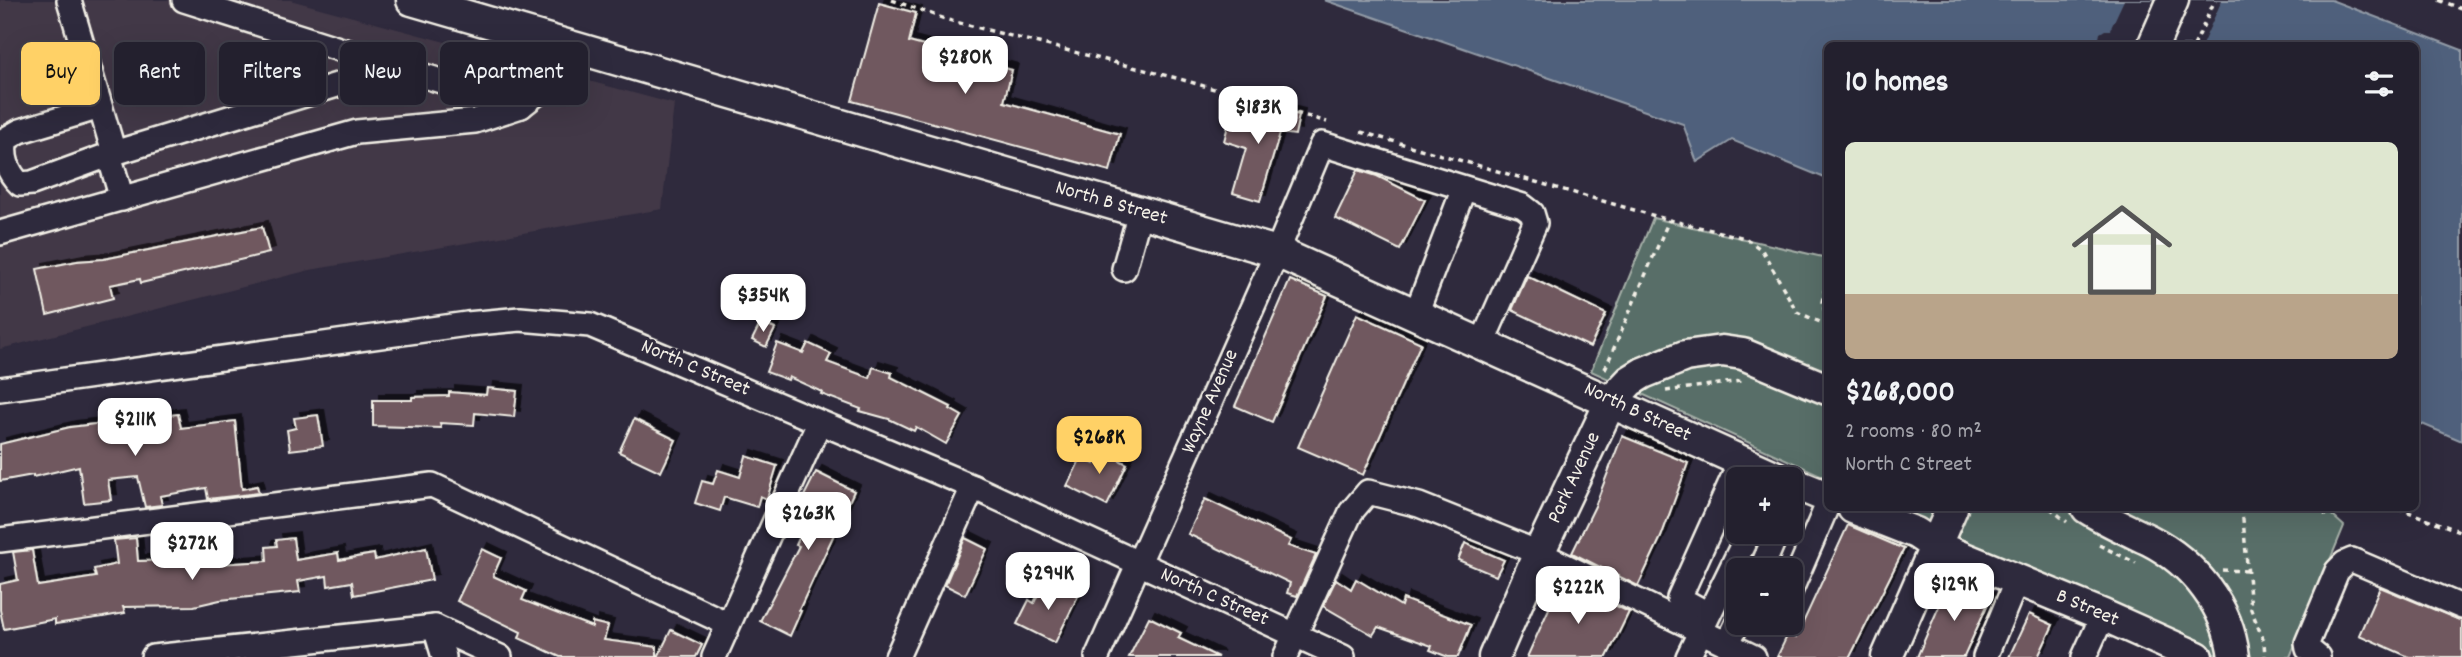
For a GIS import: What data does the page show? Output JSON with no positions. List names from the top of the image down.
{
  "streets": {
    "main road": ["North B Street", "Park Avenue", "B Street"],
    "street": ["North C Street", "Wayne Avenue"]
  },
  "crossings": [
    ["North B Street", "Wayne Avenue"],
    ["North B Street", "Park Avenue"],
    ["North C Street", "Wayne Avenue"]
  ],
  "page": {
    "price": [
      "$280K",
      "$183K",
      "$354K",
      "$211K",
      "$268K",
      "$263K",
      "$272K",
      "$294K",
      "$129K",
      "$222K"
    ],
    "chip": [
      "Buy",
      "Rent",
      "Filters",
      "New",
      "Apartment"
    ],
    "heading": "10 homes",
    "list": [
      {
        "name": "$268,000",
        "note": "2 rooms · 80 m² · North C Street"
      }
    ],
    "map_buttons": ["+", "−"]
  }
}
